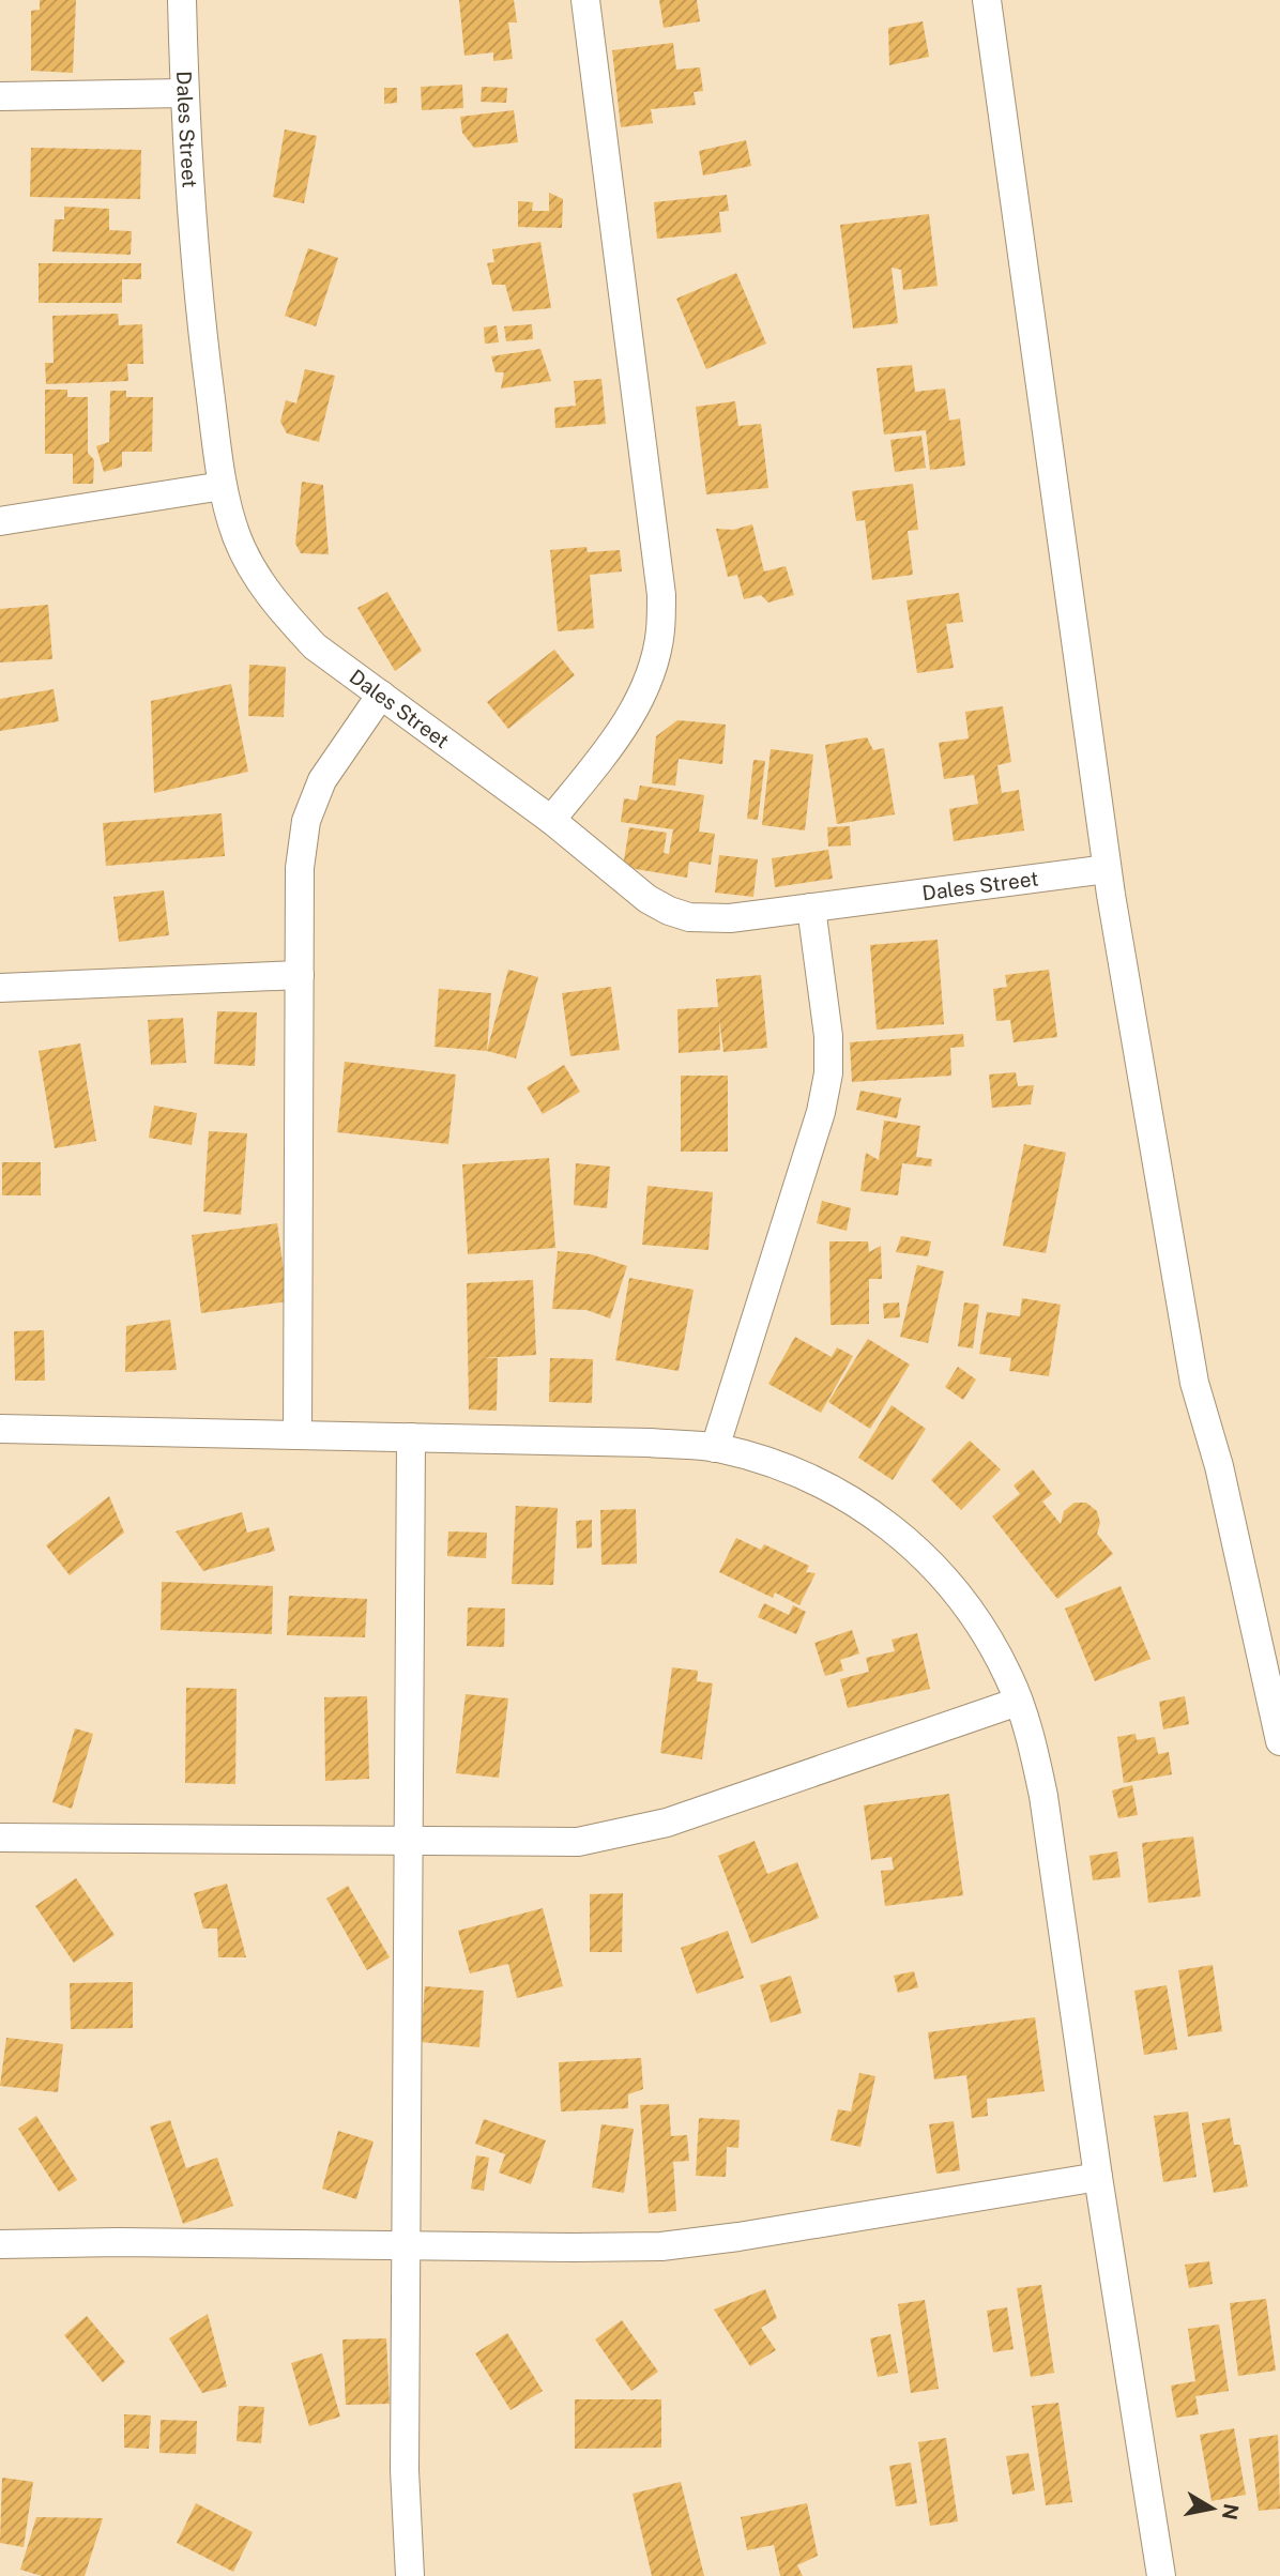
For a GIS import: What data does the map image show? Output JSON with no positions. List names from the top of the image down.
{
  "streets": {
    "street": ["Dales Street"]
  },
  "north": "right"
}
